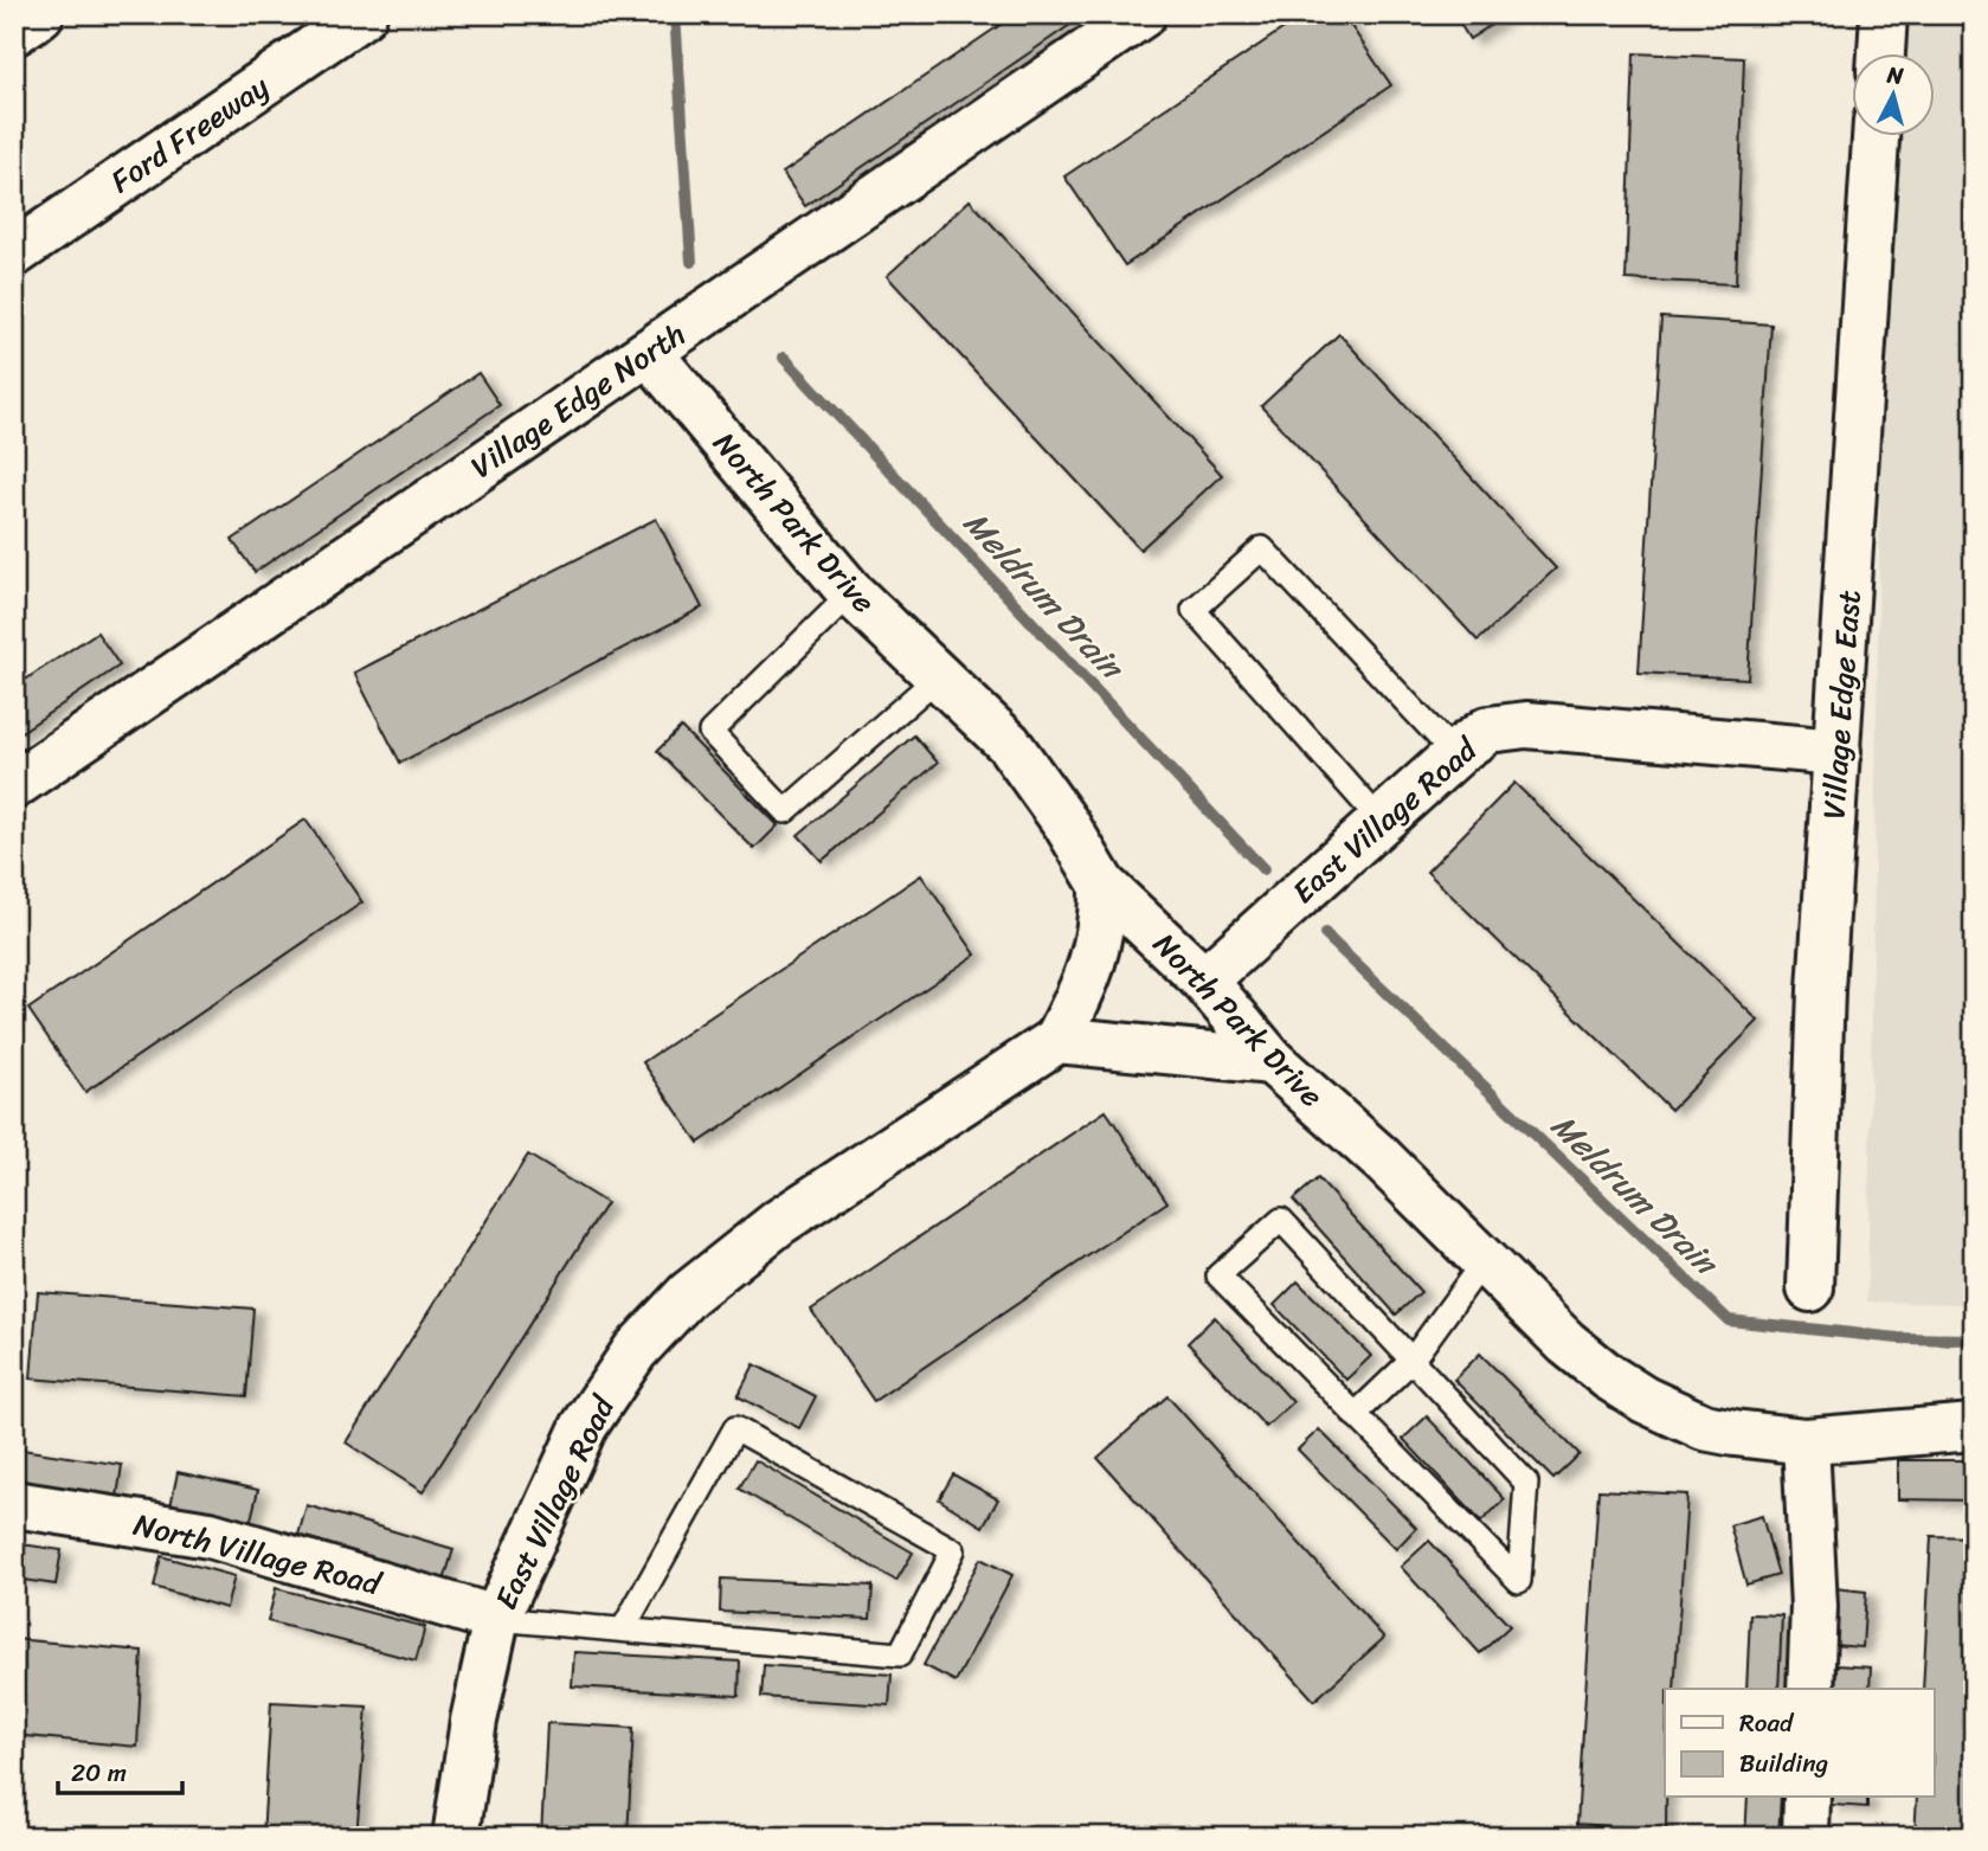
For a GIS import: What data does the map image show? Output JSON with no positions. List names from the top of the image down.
{
  "streets": {
    "main road": [
      "Ford Freeway",
      "Village Edge North",
      "North Park Drive",
      "Village Edge East",
      "East Village Road",
      "North Village Road"
    ]
  },
  "crossings": [
    ["Village Edge North", "North Park Drive"],
    ["North Park Drive", "East Village Road"],
    ["Village Edge East", "East Village Road"],
    ["East Village Road", "North Village Road"]
  ],
  "water": ["Meldrum Drain"],
  "legend": ["Road", "Building"],
  "scale_bar": "20 m",
  "north": "top"
}
